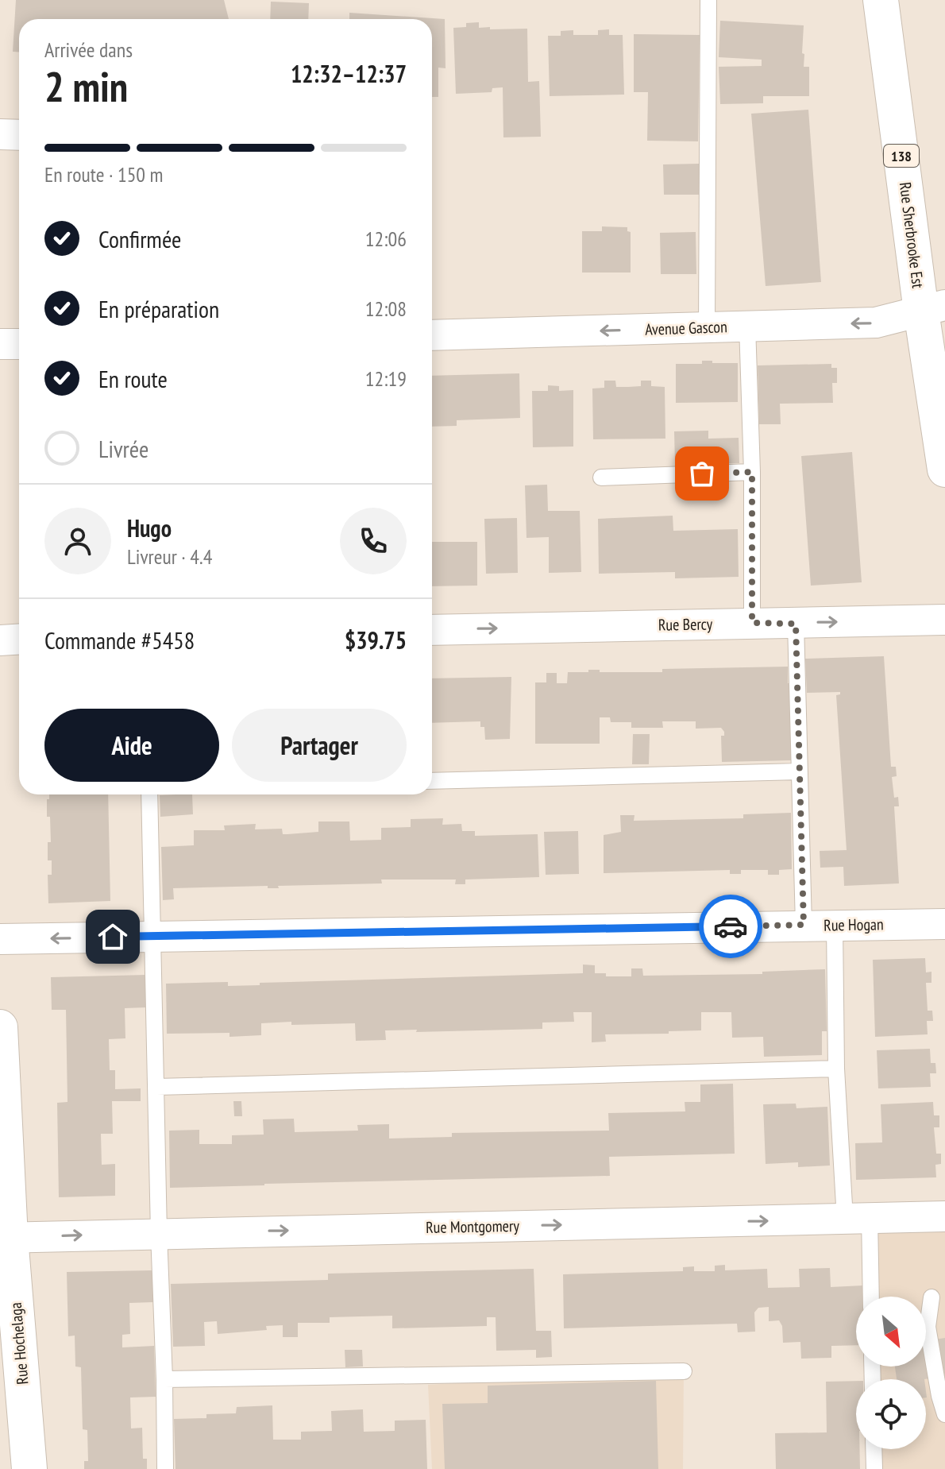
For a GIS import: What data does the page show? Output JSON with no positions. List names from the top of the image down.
{
  "streets": {
    "main road": ["138", "Rue Sherbrooke Est", "Rue Hochelaga"],
    "street": [
      "Avenue Gascon",
      "Rue Bercy",
      "Rue Hogan",
      "Rue Montgomery"
    ]
  },
  "crossings": [
    ["Rue Sherbrooke Est", "Avenue Gascon"],
    ["Rue Montgomery", "Rue Hochelaga"]
  ],
  "one_way": ["Avenue Gascon", "Rue Bercy", "Rue Montgomery"],
  "north": "bottom right",
  "page": {
    "heading": ["2 min", "Arrivée dans", "12:32–12:37"],
    "panel": [
      "Hugo",
      "Livreur · 4.4",
      "Commande #5458",
      "$39.75"
    ],
    "bar": "En route · 150 m",
    "list": [
      ["Confirmée", "12:06"],
      ["En préparation", "12:08"],
      ["En route", "12:19"],
      "Livrée"
    ],
    "buttons": ["Aide", "Partager"]
  }
}
